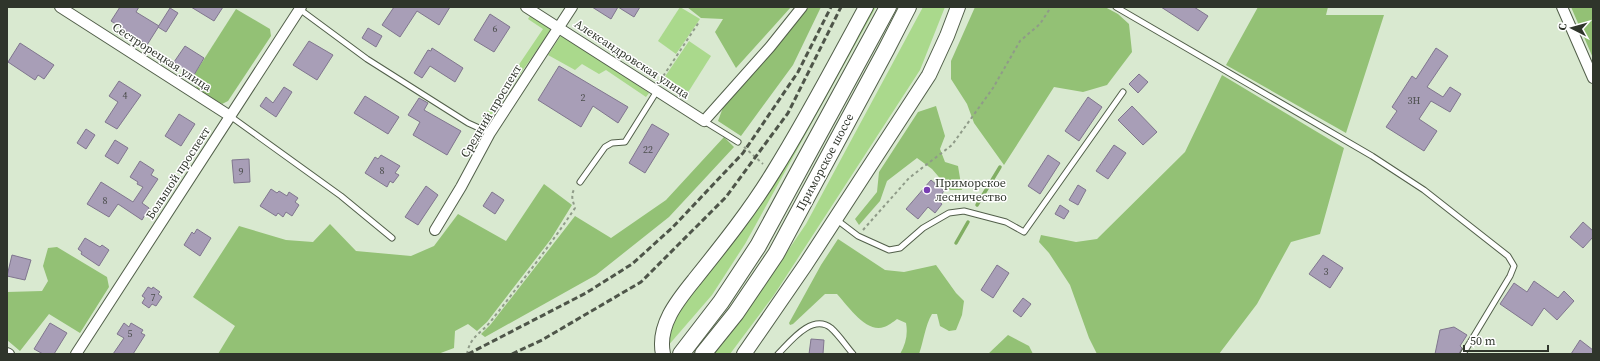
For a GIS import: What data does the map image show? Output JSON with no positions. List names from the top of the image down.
{
  "streets": {
    "main road": ["Приморское шоссе"],
    "street": [
      "Сестрорецкая улица",
      "Александровская улица",
      "Средний проспект",
      "Большой проспект"
    ]
  },
  "crossings": [
    ["Сестрорецкая улица", "Большой проспект"],
    ["Александровская улица", "Средний проспект"]
  ],
  "places": ["Приморское лесничество"],
  "house_numbers": [
    "6",
    "4",
    "2",
    "3Н",
    "22",
    "8",
    "9",
    "8",
    "3",
    "7",
    "5"
  ],
  "scale_bar": "50 m",
  "north": "left"
}
